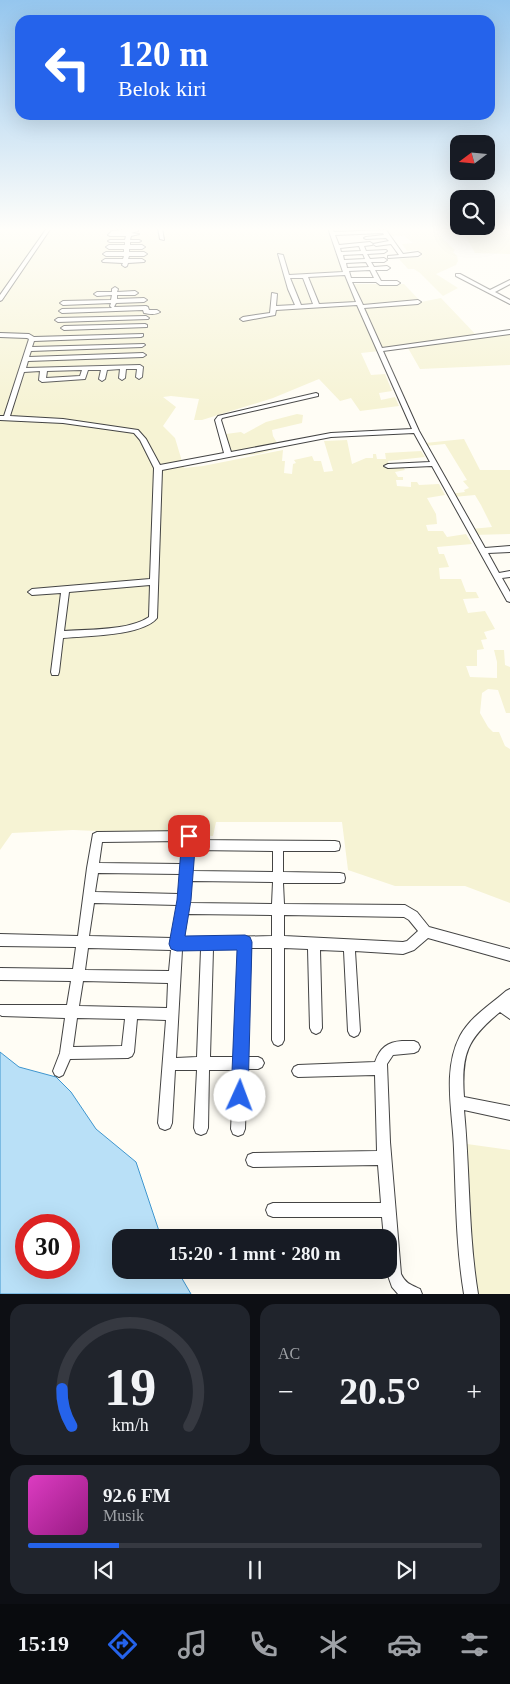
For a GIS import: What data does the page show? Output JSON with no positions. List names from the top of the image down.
{
  "north": "left",
  "page": {
    "turn": ["120 m", "Belok kiri"],
    "limit": "30",
    "trip": "15:20 · 1 mnt · 280 m",
    "tile": "AC",
    "heat": ["−", "20.5°", "+"],
    "song": ["92.6 FM", "Musik"],
    "tabs": "15:19",
    "gauge": ["19", "km/h"]
  }
}
